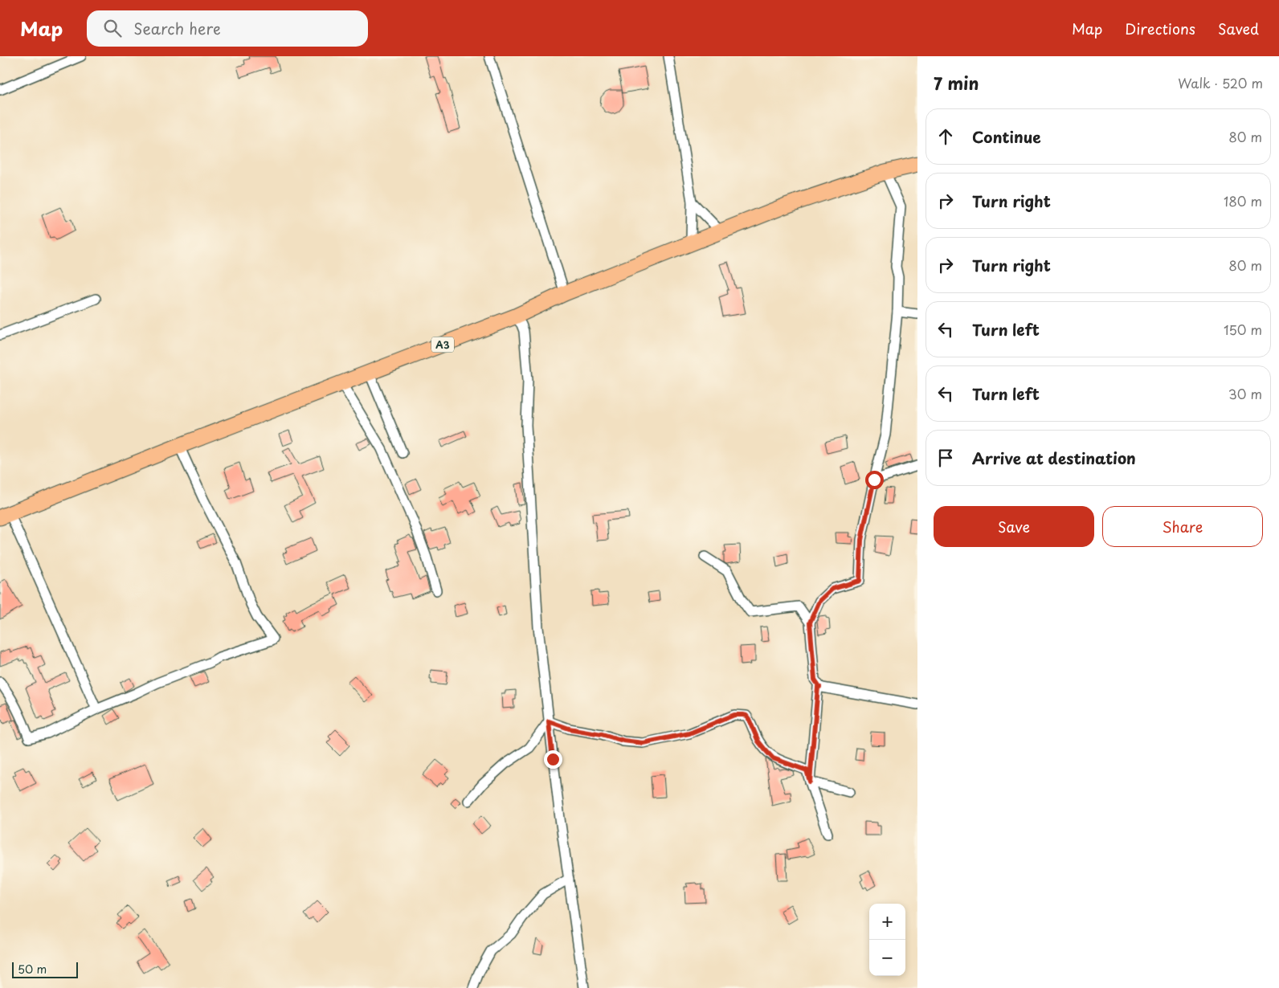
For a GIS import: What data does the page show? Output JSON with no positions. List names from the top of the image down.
{
  "streets": {
    "highway": ["A3"]
  },
  "scale_bar": "50 m",
  "page": {
    "header": "Map",
    "search": "Search here",
    "nav": ["Map", "Directions", "Saved"],
    "heading": ["7 min", "Walk · 520 m"],
    "list": [
      ["Continue", "80 m"],
      ["Turn right", "180 m"],
      ["Turn right", "80 m"],
      ["Turn left", "150 m"],
      ["Turn left", "30 m"],
      "Arrive at destination"
    ],
    "buttons": ["Save", "Share"],
    "map_buttons": ["+", "−"],
    "scale": "50 m"
  }
}
